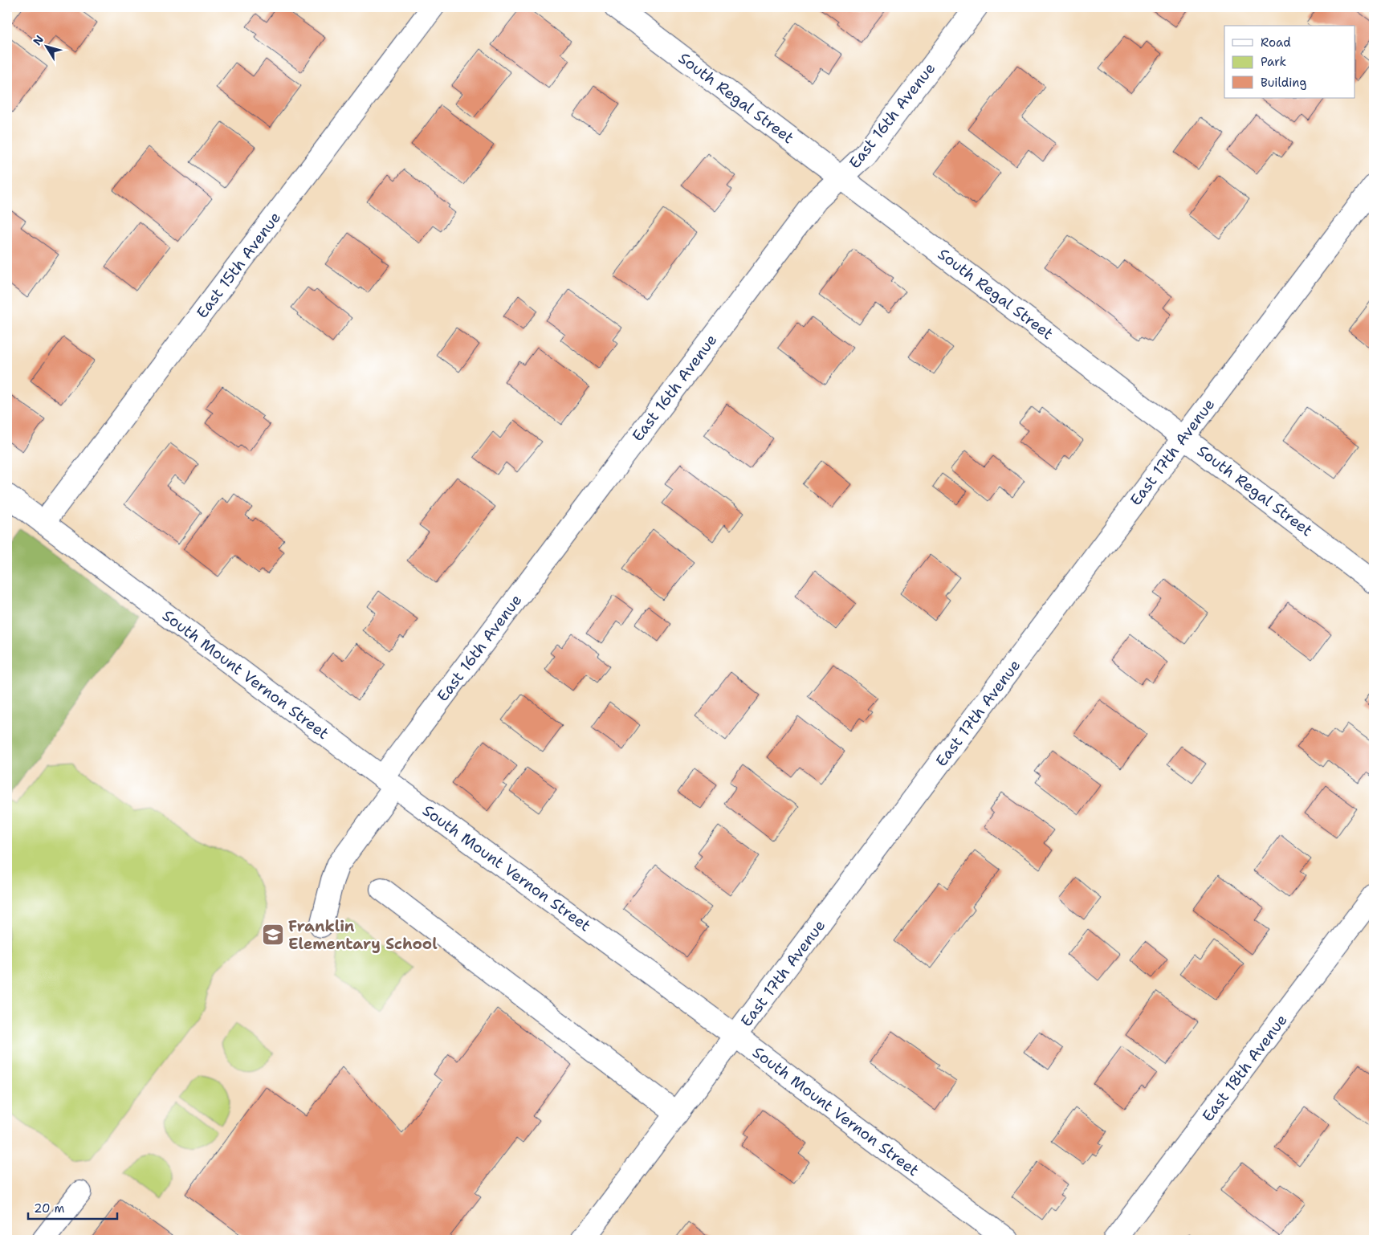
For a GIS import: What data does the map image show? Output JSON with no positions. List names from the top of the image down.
{
  "streets": {
    "street": [
      "South Regal Street",
      "East 16th Avenue",
      "East 15th Avenue",
      "East 17th Avenue",
      "South Mount Vernon Street",
      "East 18th Avenue"
    ]
  },
  "crossings": [
    ["South Regal Street", "East 16th Avenue"],
    ["South Regal Street", "East 17th Avenue"],
    ["East 16th Avenue", "South Mount Vernon Street"],
    ["East 15th Avenue", "South Mount Vernon Street"],
    ["East 17th Avenue", "South Mount Vernon Street"]
  ],
  "places": {
    "school or university": ["Franklin Elementary School"]
  },
  "legend": ["Road", "Park", "Building"],
  "scale_bar": "20 m",
  "north": "top left"
}
